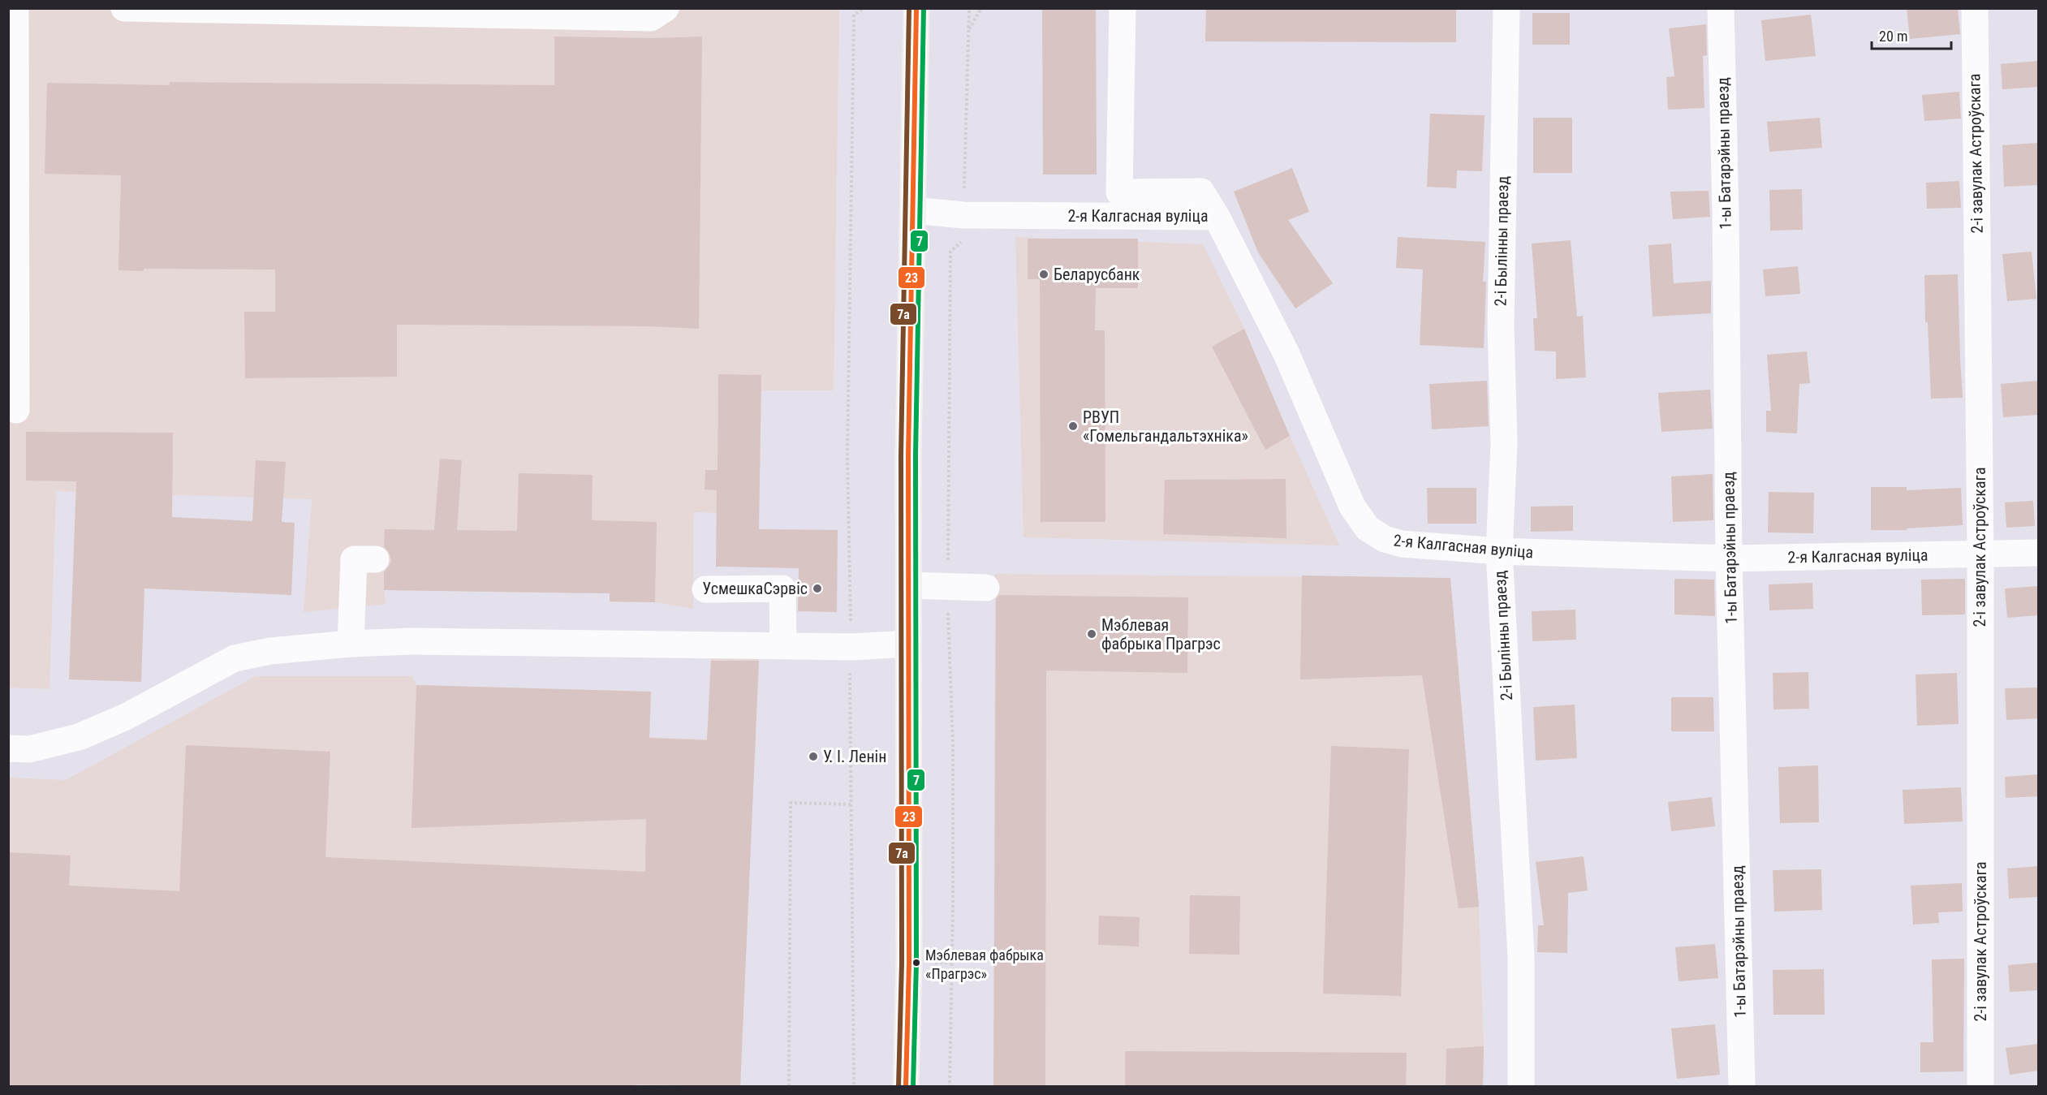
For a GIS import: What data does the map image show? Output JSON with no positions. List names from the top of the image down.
{
  "streets": {
    "street": [
      "1-ы Батарэйны праезд",
      "2-і завулак Астроўскага",
      "2-я Калгасная вуліца",
      "2-і Былінны праезд"
    ]
  },
  "crossings": [
    ["1-ы Батарэйны праезд", "2-я Калгасная вуліца"],
    ["2-і завулак Астроўскага", "2-я Калгасная вуліца"],
    ["2-я Калгасная вуліца", "2-і Былінны праезд"]
  ],
  "places": [
    "Беларусбанк",
    "РВУП «Гомельгандальтэхніка»",
    "УсмешкаСэрвіс",
    "Мэблевая фабрыка Прагрэс",
    "У. І. Ленін",
    "Мэблевая фабрыка «Прагрэс»"
  ],
  "lines": ["transit line 23", "transit line 7", "transit line 7а"],
  "scale_bar": "20 m"
}
